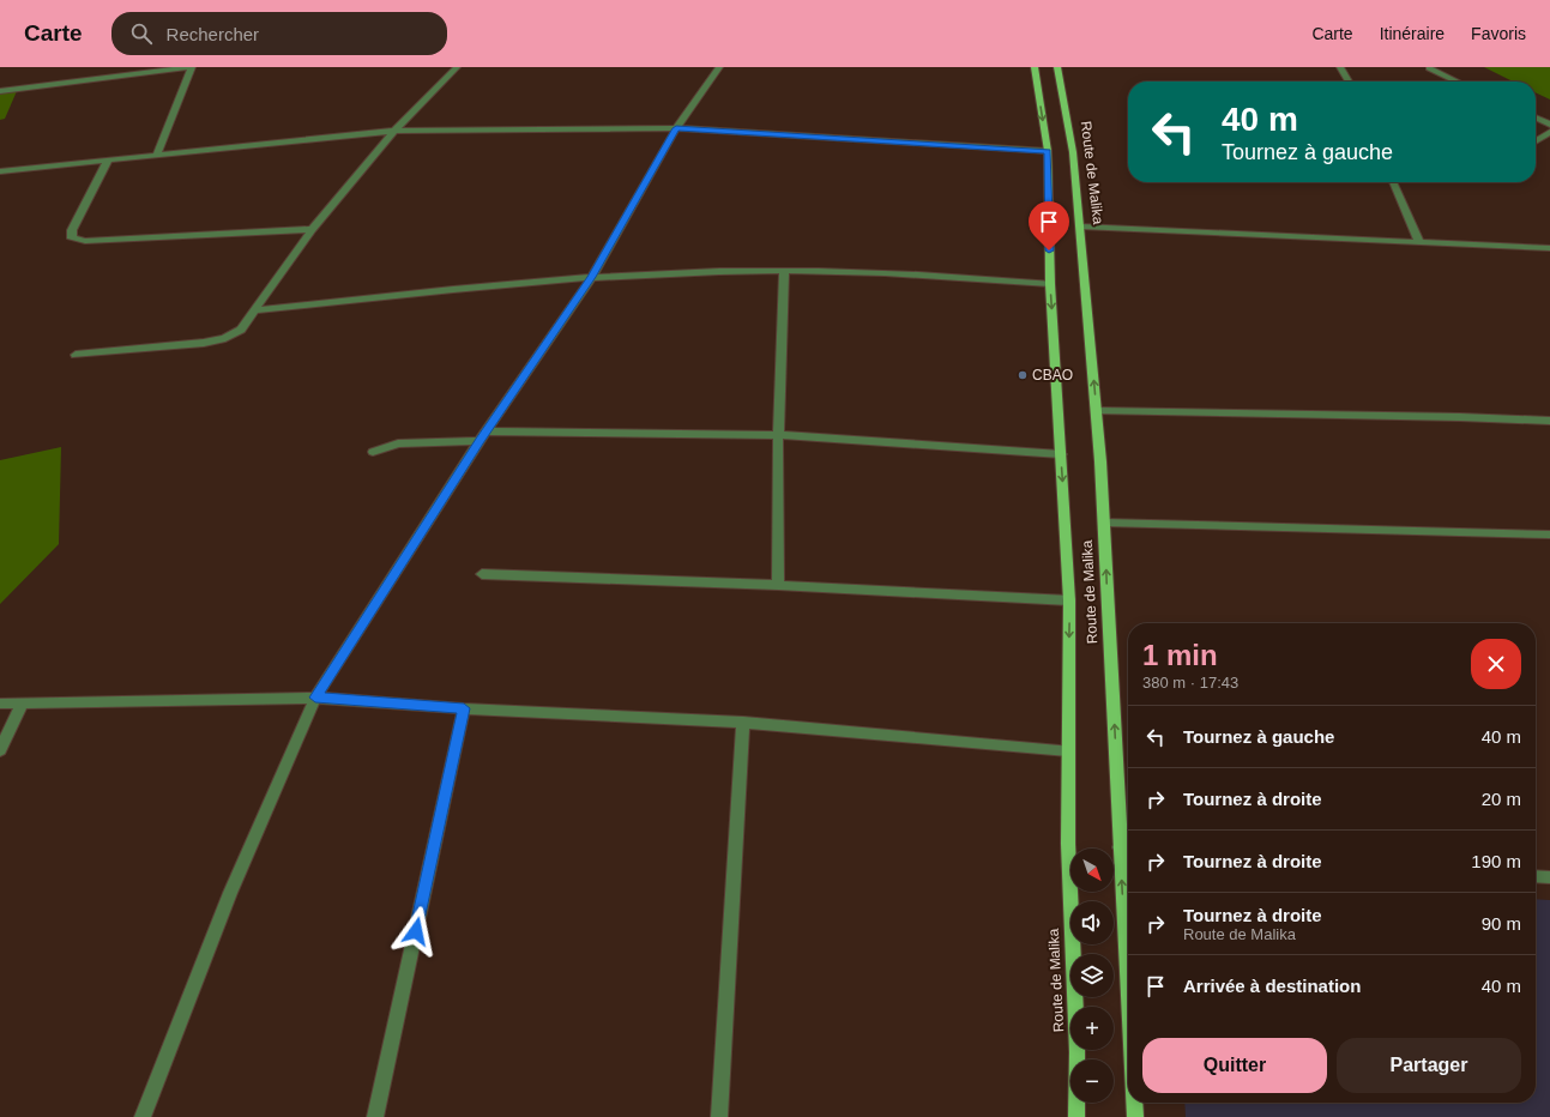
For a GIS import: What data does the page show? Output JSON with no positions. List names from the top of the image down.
{
  "streets": {
    "main road": ["Route de Malika"]
  },
  "places": ["CBAO"],
  "north": "bottom right",
  "page": {
    "header": "Carte",
    "search": "Rechercher",
    "nav": ["Carte", "Itinéraire", "Favoris"],
    "turn": ["40 m", "Tournez à gauche"],
    "heading": ["1 min", "380 m · 17:43"],
    "list": [
      {
        "name": "Tournez à gauche",
        "value": "40 m"
      },
      {
        "name": "Tournez à droite",
        "value": "20 m"
      },
      {
        "name": "Tournez à droite",
        "value": "190 m"
      },
      {
        "name": "Tournez à droite",
        "note": "Route de Malika",
        "value": "90 m"
      },
      {
        "name": "Arrivée à destination",
        "value": "40 m"
      }
    ],
    "map_buttons": ["+", "−"],
    "buttons": ["Quitter", "Partager"]
  }
}
